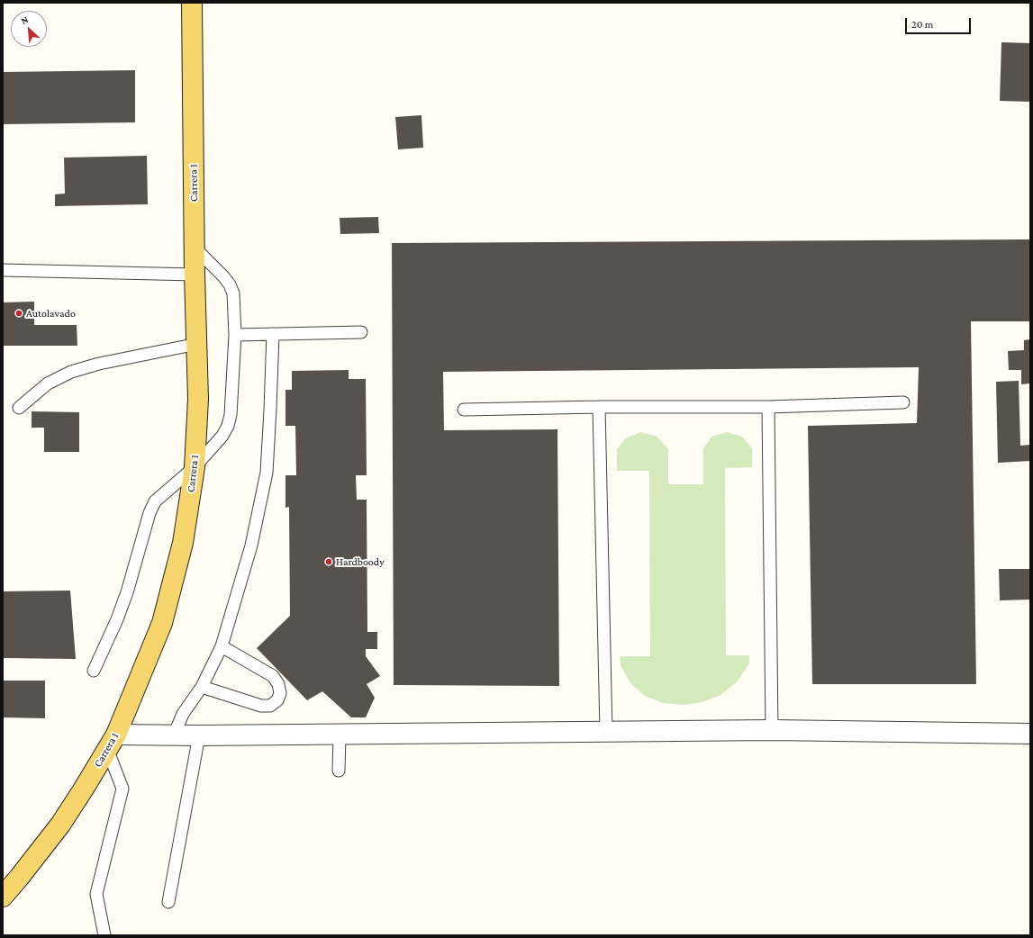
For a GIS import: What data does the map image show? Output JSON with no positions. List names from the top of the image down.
{
  "streets": {
    "main road": ["Carrera 1"]
  },
  "places": ["Autolavado", "Hardboody"],
  "scale_bar": "20 m",
  "north": "top left"
}
